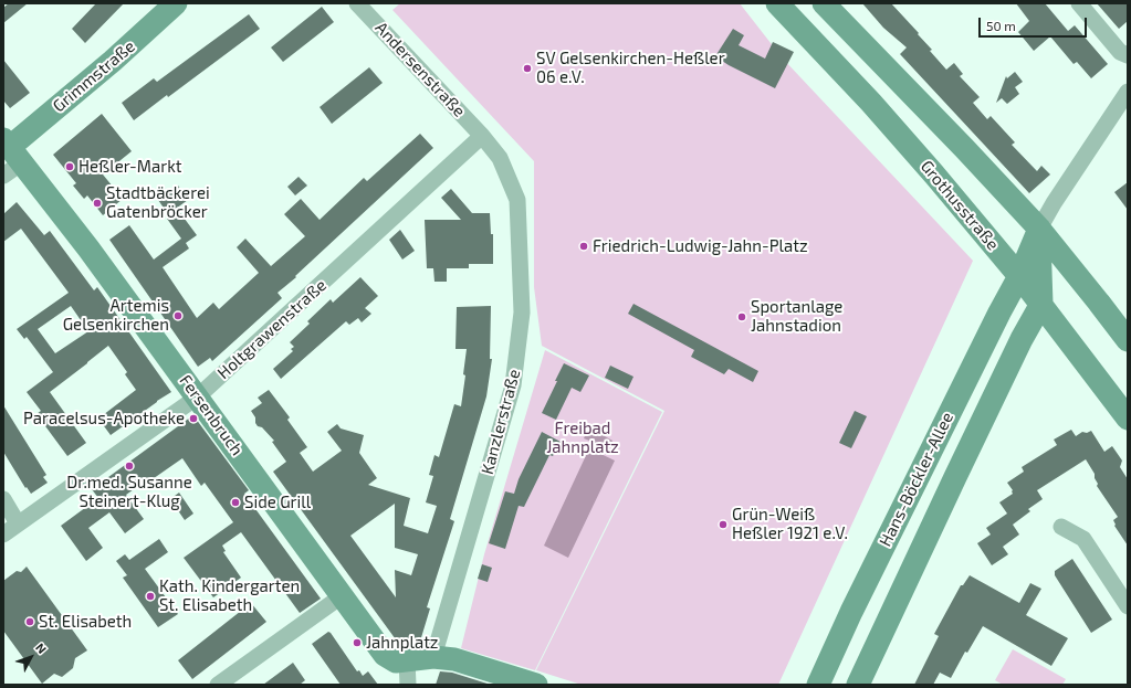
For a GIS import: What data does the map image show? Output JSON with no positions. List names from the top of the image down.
{
  "streets": {
    "street": [
      "Andersenstraße",
      "Grimmstraße",
      "Grothusstraße",
      "Holtgrawenstraße",
      "Fersenbruch",
      "Kanzlerstraße",
      "Hans-Böckler-Allee"
    ]
  },
  "crossings": [
    ["Andersenstraße", "Holtgrawenstraße"],
    ["Andersenstraße", "Kanzlerstraße"],
    ["Grimmstraße", "Fersenbruch"],
    ["Grothusstraße", "Hans-Böckler-Allee"],
    ["Holtgrawenstraße", "Fersenbruch"],
    ["Holtgrawenstraße", "Kanzlerstraße"],
    ["Fersenbruch", "Kanzlerstraße"]
  ],
  "parks": ["Freibad Jahnplatz"],
  "places": [
    "SV Gelsenkirchen-Heßler 06 e.V.",
    "Heßler-Markt",
    "Stadtbäckerei Gatenbröcker",
    "Friedrich-Ludwig-Jahn-Platz",
    "Artemis Gelsenkirchen",
    "Sportanlage Jahnstadion",
    "Paracelsus-Apotheke",
    "Dr.med. Susanne Steinert-Klug",
    "Side Grill",
    "Grün-Weiß Heßler 1921 e.V.",
    "Kath. Kindergarten St. Elisabeth",
    "St. Elisabeth",
    "Jahnplatz"
  ],
  "scale_bar": "50 m",
  "north": "top right"
}
